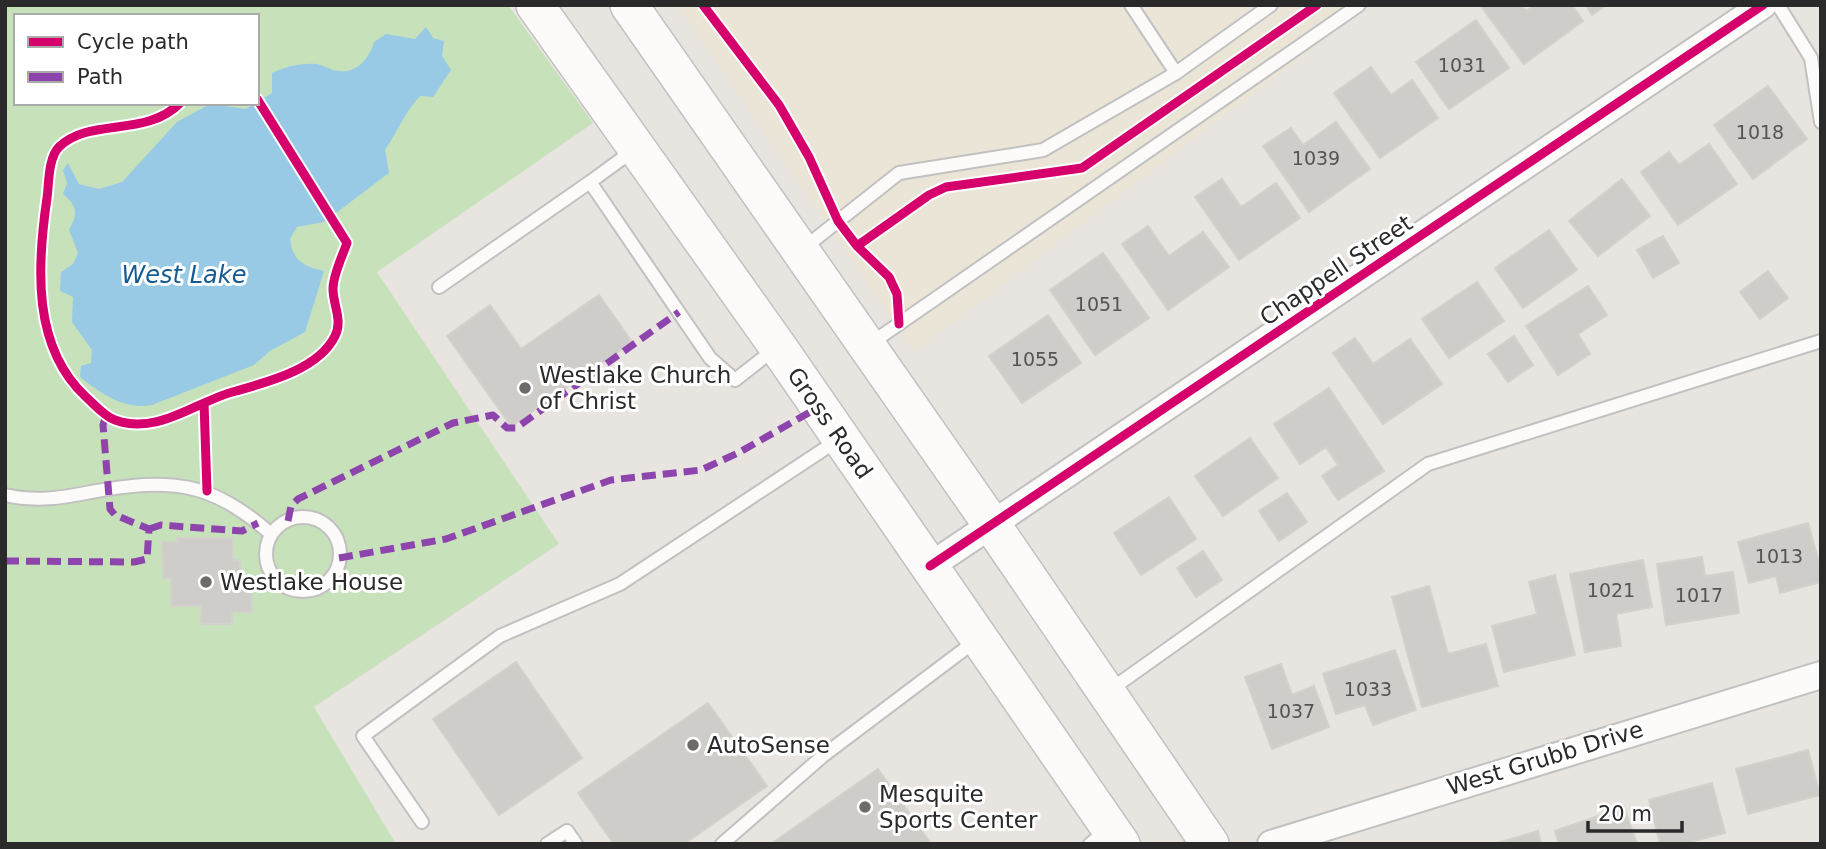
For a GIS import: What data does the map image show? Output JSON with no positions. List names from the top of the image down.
{
  "streets": {
    "main road": ["Gross Road"],
    "street": ["Chappell Street", "West Grubb Drive"]
  },
  "crossings": [
    ["Chappell Street", "Gross Road"]
  ],
  "water": ["West Lake"],
  "places": [
    "Westlake Church of Christ",
    "Westlake House",
    "AutoSense",
    "Mesquite Sports Center"
  ],
  "house_numbers": [
    "1031",
    "1018",
    "1039",
    "1051",
    "1055",
    "1013",
    "1021",
    "1017",
    "1033",
    "1037"
  ],
  "legend": ["Cycle path", "Path"],
  "scale_bar": "20 m"
}
